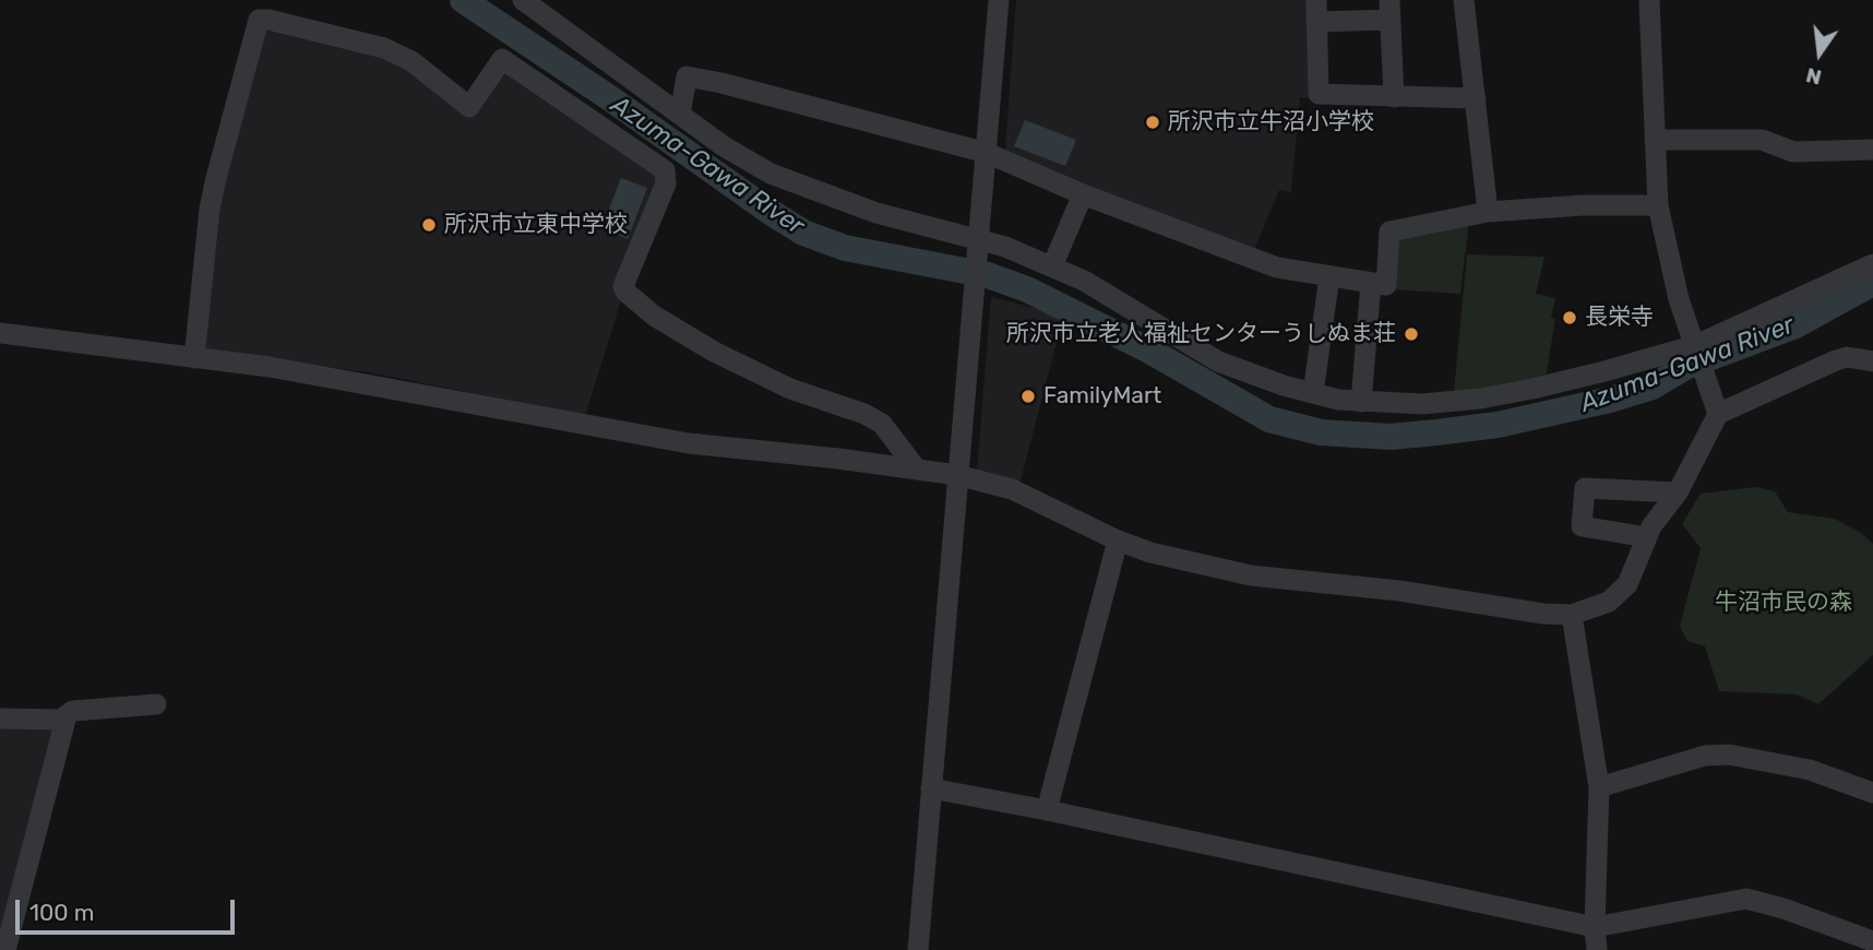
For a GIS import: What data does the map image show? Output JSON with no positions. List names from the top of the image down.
{
  "water": ["Azuma-Gawa River"],
  "parks": ["牛沼市民の森"],
  "places": [
    "所沢市立牛沼小学校",
    "所沢市立東中学校",
    "長栄寺",
    "所沢市立老人福祉センターうしぬま荘",
    "FamilyMart"
  ],
  "scale_bar": "100 m",
  "north": "bottom"
}
